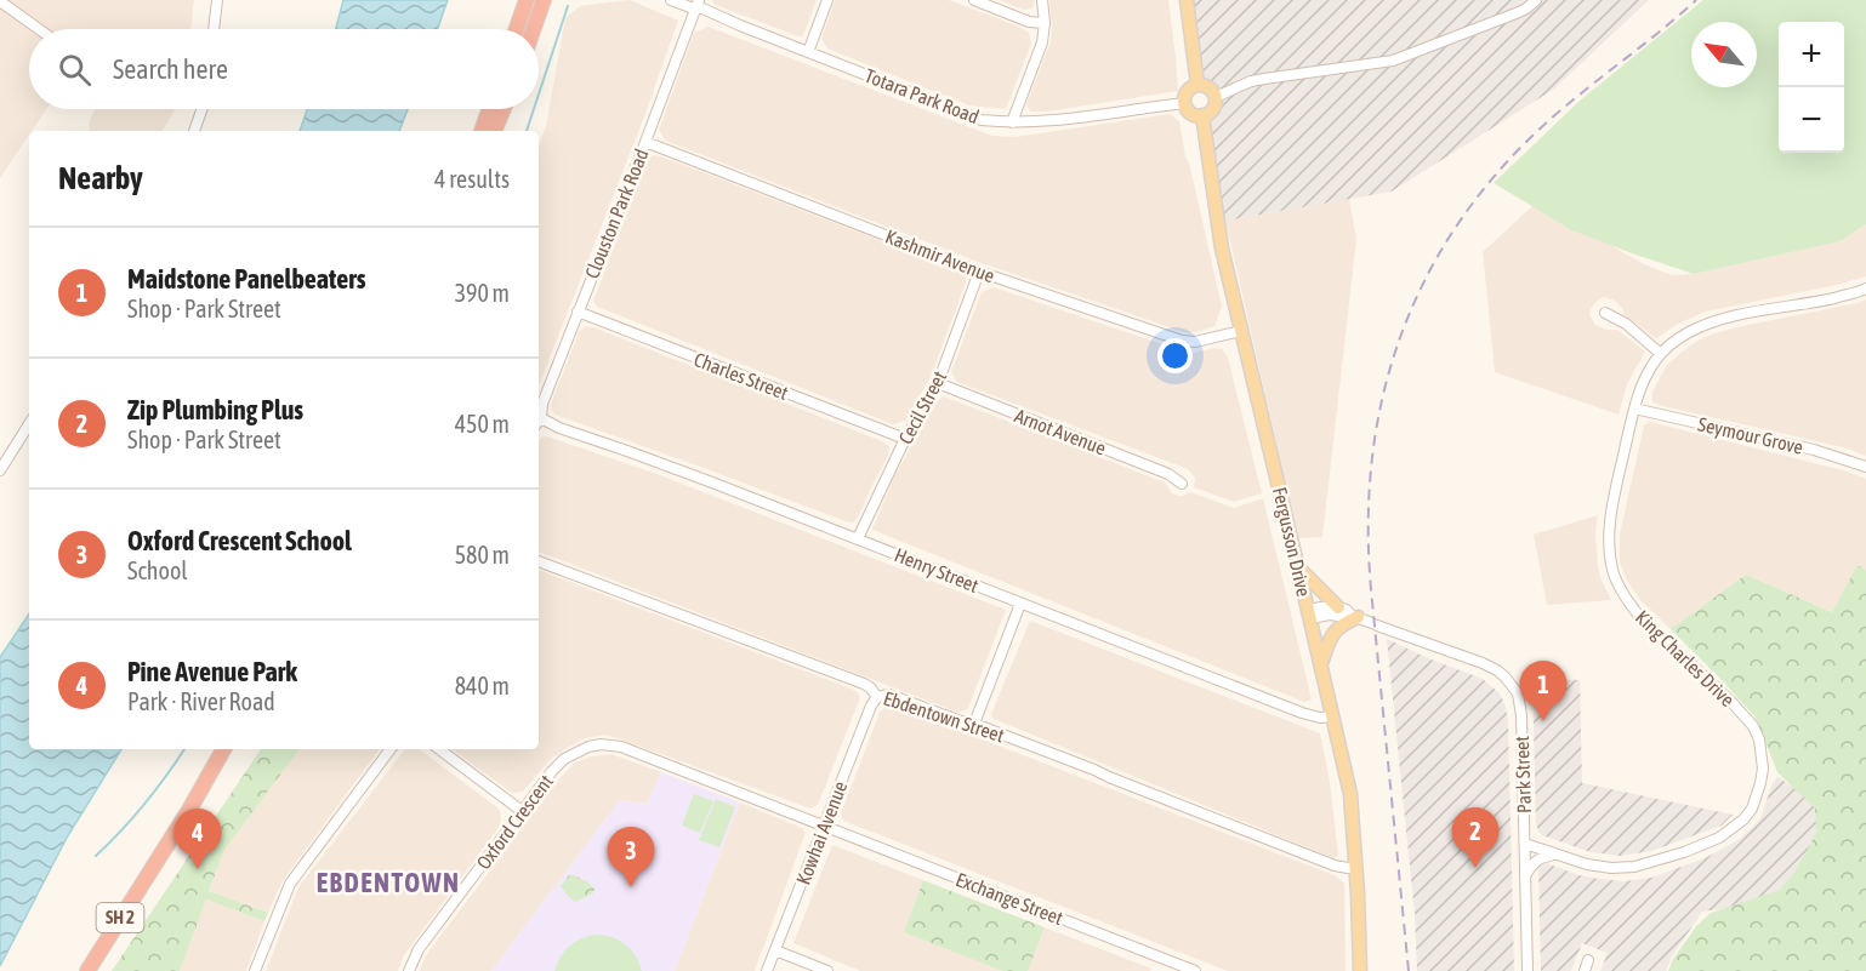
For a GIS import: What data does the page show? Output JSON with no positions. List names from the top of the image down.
{
  "streets": {
    "highway": ["SH 2"],
    "main road": ["Fergusson Drive"],
    "street": [
      "Totara Park Road",
      "Clouston Park Road",
      "Kashmir Avenue",
      "Charles Street",
      "Cecil Street",
      "Arnot Avenue",
      "Seymour Grove",
      "Henry Street",
      "King Charles Drive",
      "Ebdentown Street",
      "Park Street",
      "Oxford Crescent",
      "Kowhai Avenue",
      "Exchange Street"
    ]
  },
  "crossings": [
    ["Totara Park Road", "Clouston Park Road"],
    ["Totara Park Road", "Fergusson Drive"],
    ["Clouston Park Road", "Kashmir Avenue"],
    ["Clouston Park Road", "Charles Street"],
    ["Kashmir Avenue", "Cecil Street"],
    ["Kashmir Avenue", "Fergusson Drive"],
    ["Charles Street", "Cecil Street"],
    ["Cecil Street", "Arnot Avenue"],
    ["Cecil Street", "Henry Street"],
    ["Seymour Grove", "King Charles Drive"],
    ["Fergusson Drive", "Henry Street"],
    ["Fergusson Drive", "Ebdentown Street"],
    ["Fergusson Drive", "Park Street"],
    ["King Charles Drive", "Park Street"],
    ["Ebdentown Street", "Kowhai Avenue"],
    ["Oxford Crescent", "Kowhai Avenue"],
    ["Oxford Crescent", "Exchange Street"],
    ["Kowhai Avenue", "Exchange Street"]
  ],
  "districts": ["EBDENTOWN"],
  "north": "top left",
  "page": {
    "map_buttons": ["+", "−"],
    "search": "Search here",
    "heading": ["Nearby", "4 results"],
    "list": [
      {
        "mark": "1",
        "name": "Maidstone Panelbeaters",
        "note": "Shop · Park Street",
        "value": "390 m"
      },
      {
        "mark": "2",
        "name": "Zip Plumbing Plus",
        "note": "Shop · Park Street",
        "value": "450 m"
      },
      {
        "mark": "3",
        "name": "Oxford Crescent School",
        "note": "School",
        "value": "580 m"
      },
      {
        "mark": "4",
        "name": "Pine Avenue Park",
        "note": "Park · River Road",
        "value": "840 m"
      }
    ],
    "pins": [
      "1",
      "2",
      "4",
      "3"
    ]
  }
}
